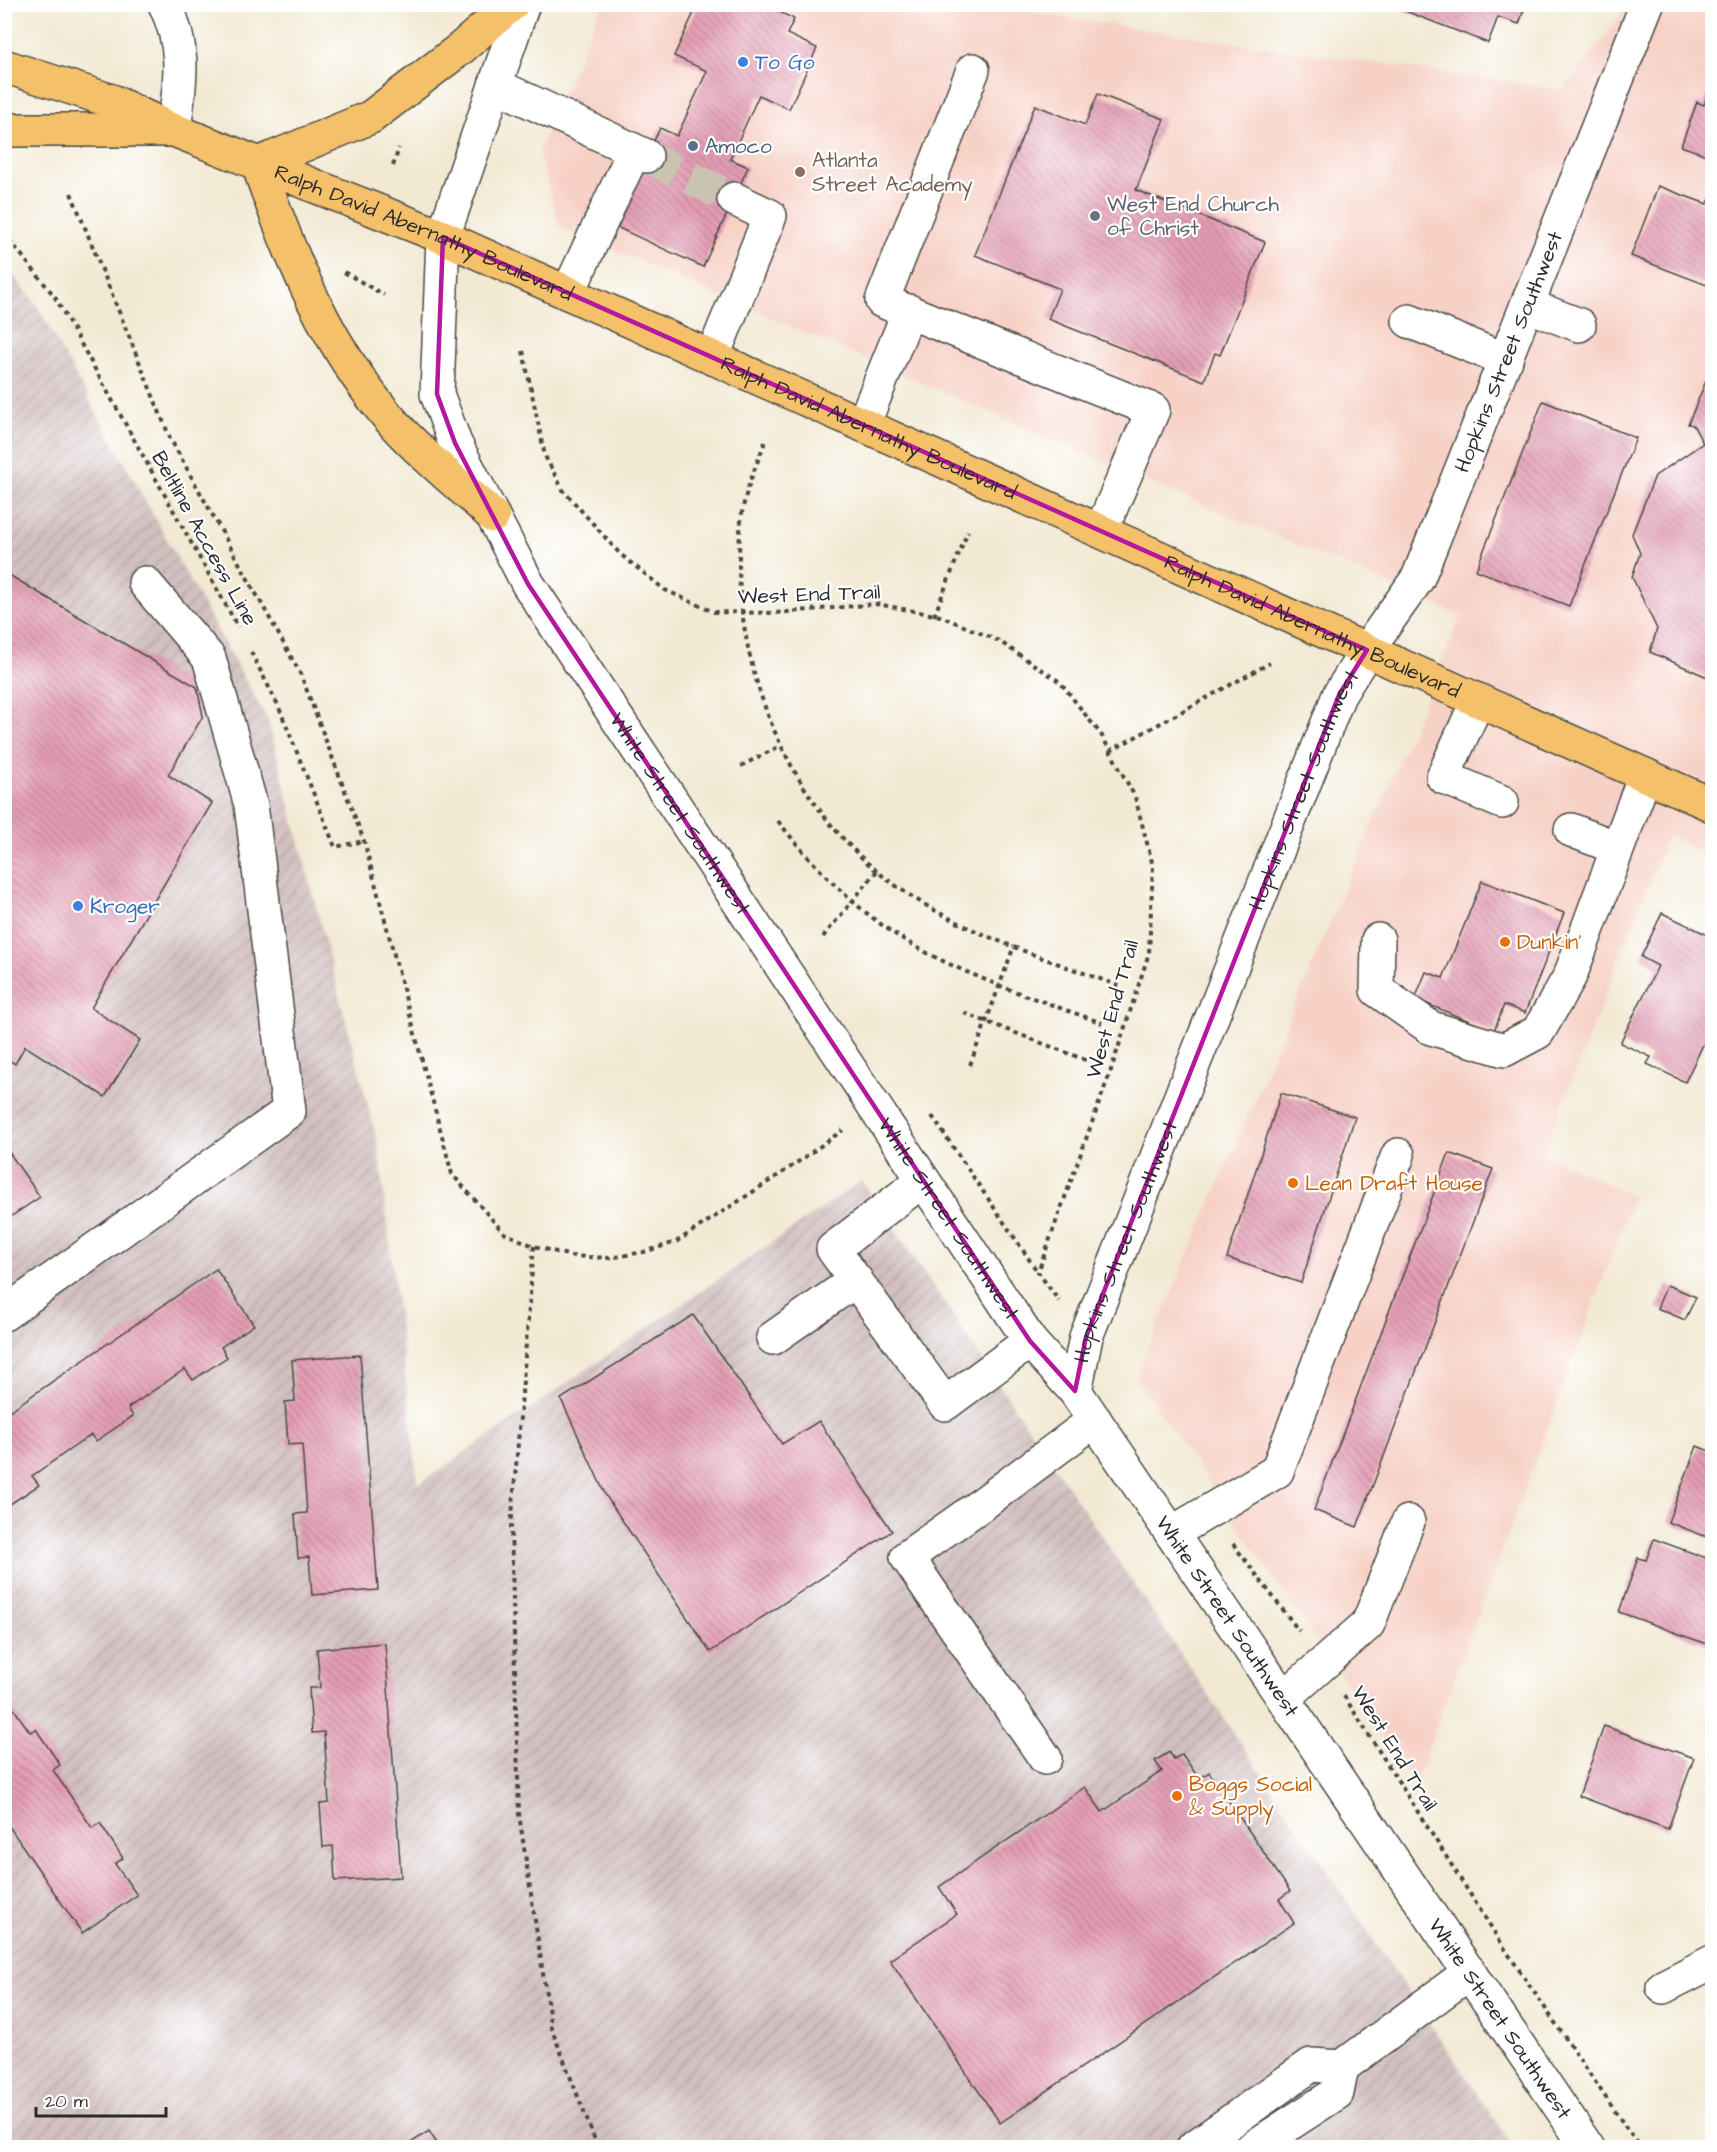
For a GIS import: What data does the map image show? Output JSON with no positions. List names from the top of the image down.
{
  "streets": {
    "main road": ["Ralph David Abernathy Boulevard"],
    "street": ["Hopkins Street Southwest", "White Street Southwest"],
    "path": ["Beltline Access Line", "West End Trail"]
  },
  "crossings": [
    ["Ralph David Abernathy Boulevard", "Hopkins Street Southwest"],
    ["Ralph David Abernathy Boulevard", "White Street Southwest"],
    ["Hopkins Street Southwest", "White Street Southwest"]
  ],
  "places": [
    "To Go",
    "Amoco",
    "Atlanta Street Academy",
    "West End Church of Christ",
    "Kroger",
    "Dunkin'",
    "Lean Draft House",
    "Boggs Social & Supply"
  ],
  "scale_bar": "20 m"
}
